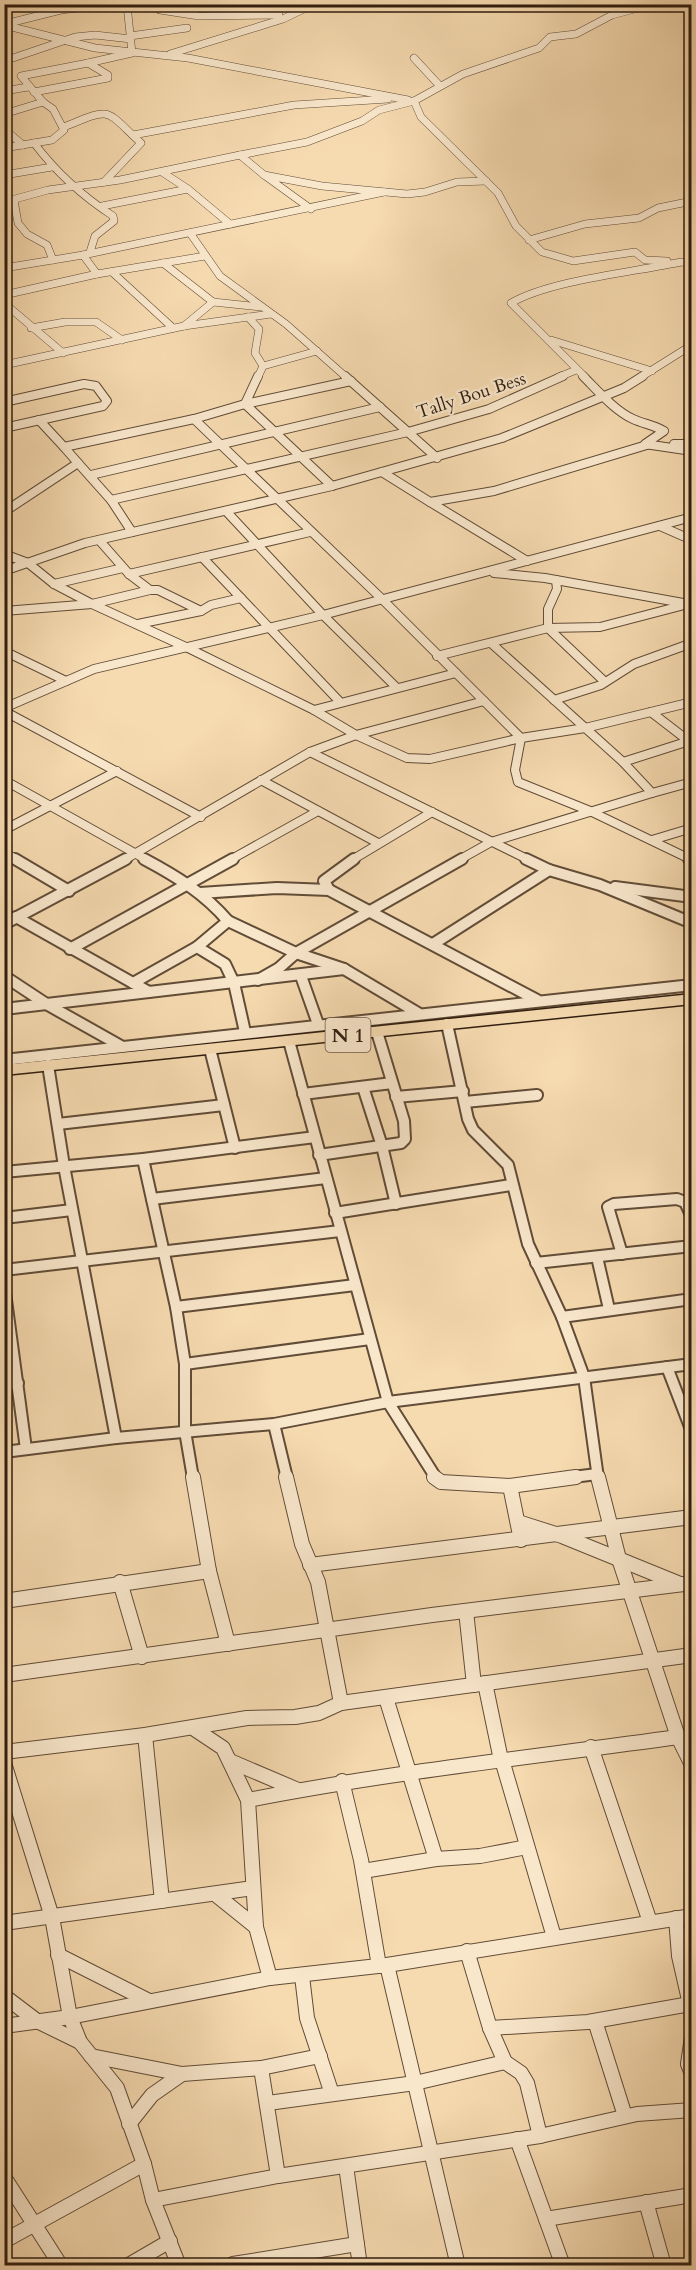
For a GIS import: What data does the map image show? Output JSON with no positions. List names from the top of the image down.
{
  "streets": {
    "highway": ["N 1"],
    "street": ["Tally Bou Bess"]
  }
}
